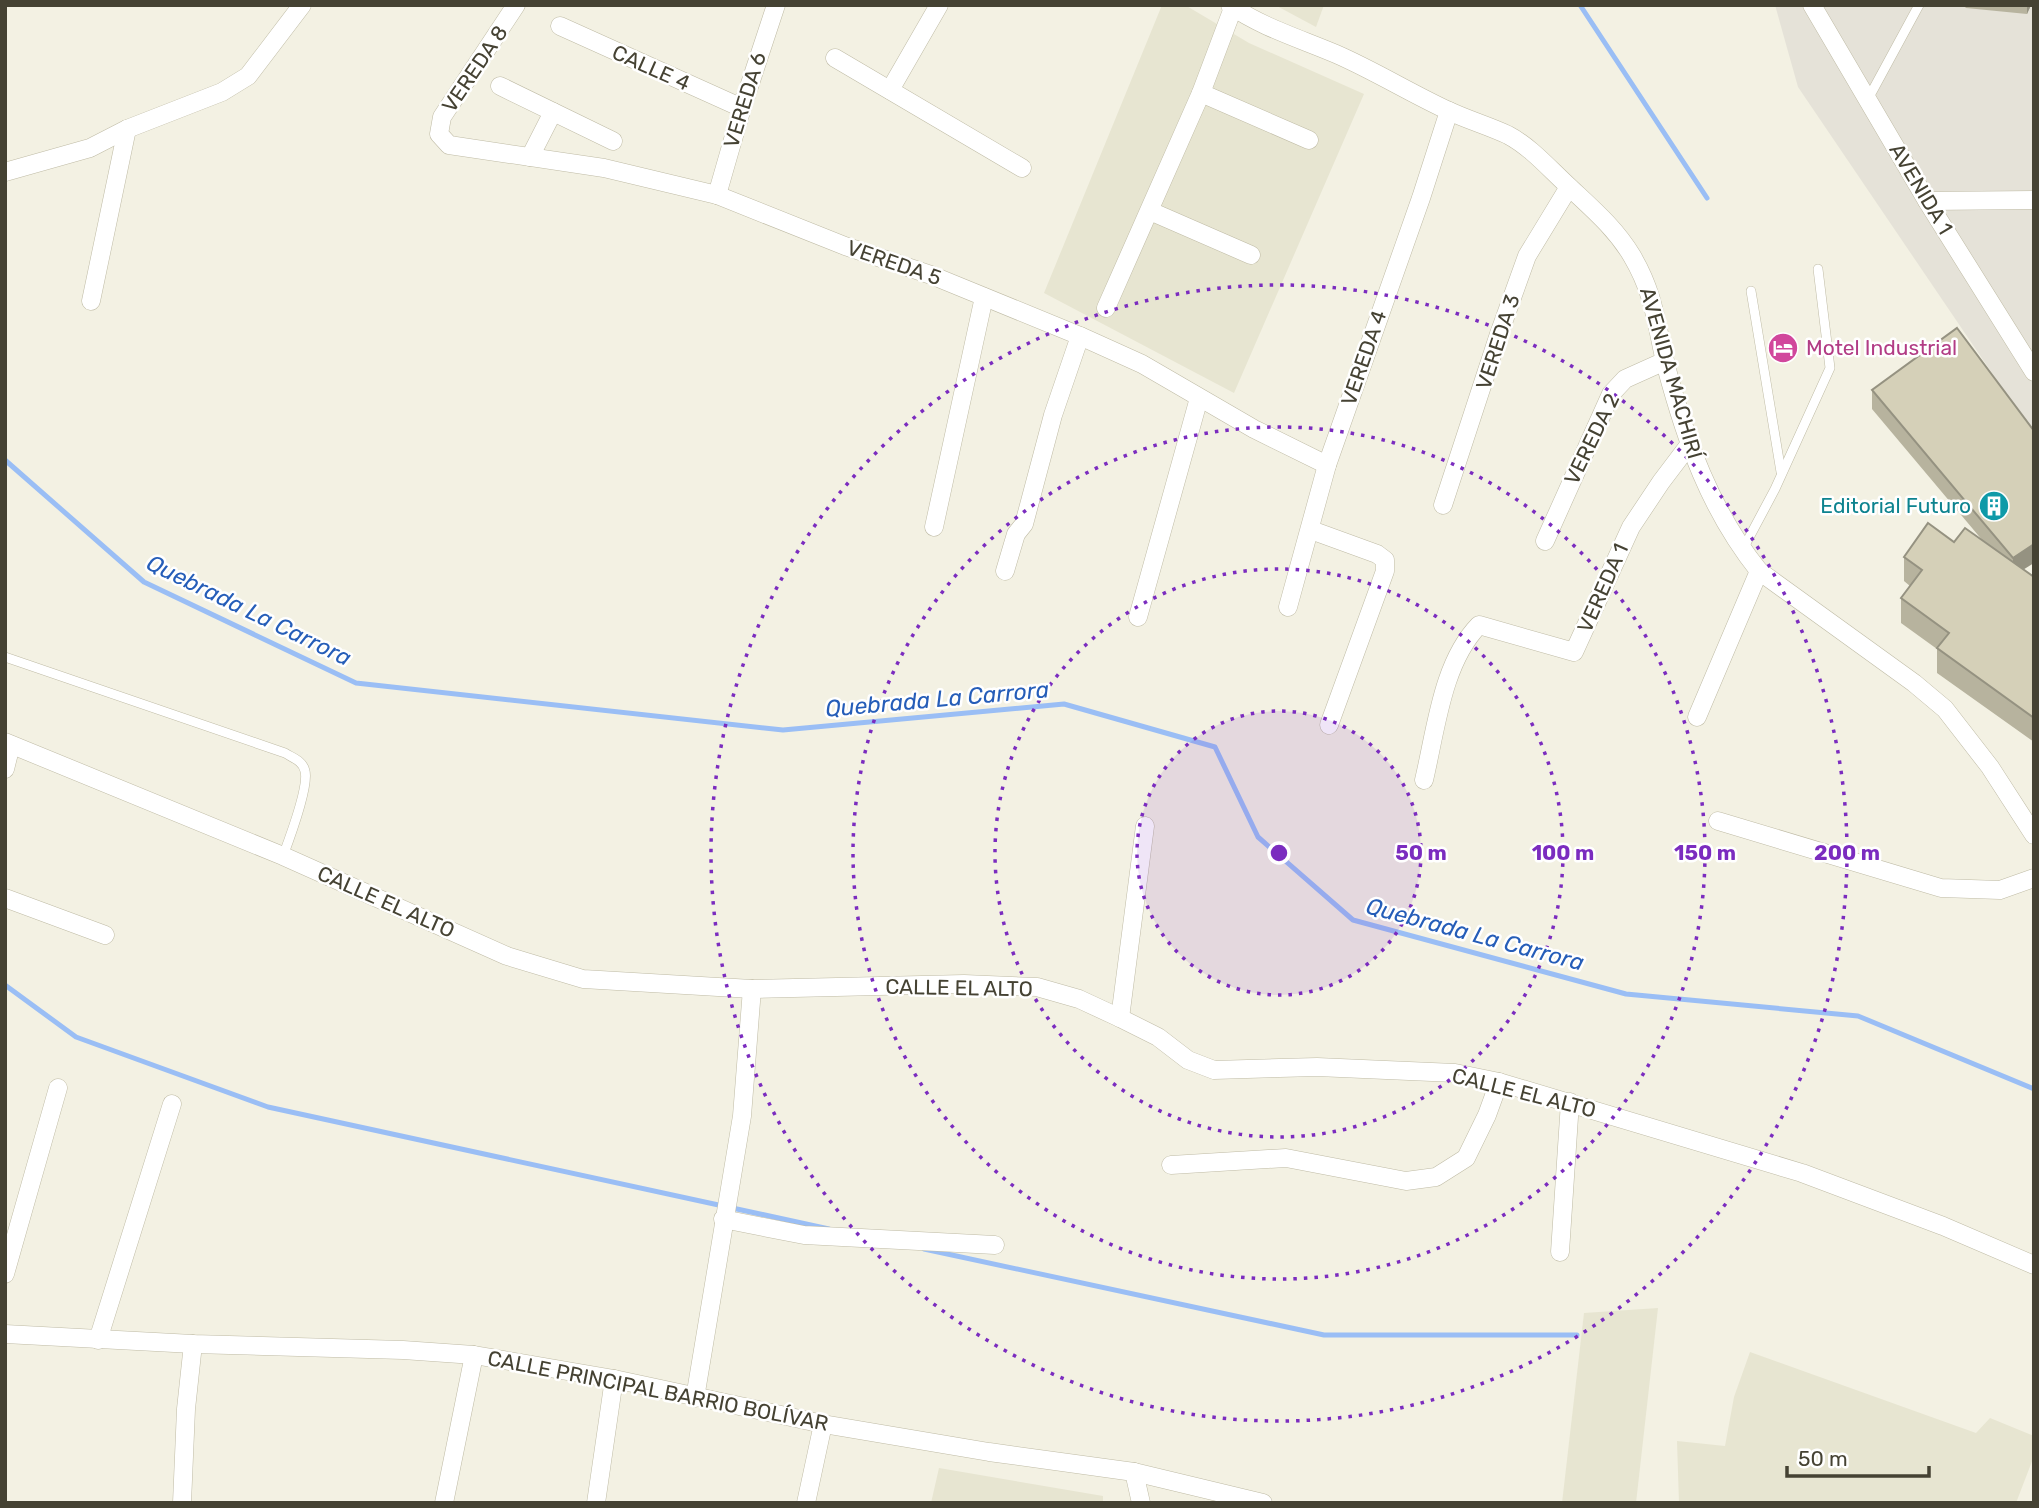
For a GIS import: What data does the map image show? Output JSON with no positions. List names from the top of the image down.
{
  "streets": {
    "street": [
      "CALLE 4",
      "VEREDA 8",
      "VEREDA 6",
      "AVENIDA 1",
      "VEREDA 5",
      "VEREDA 3",
      "VEREDA 4",
      "AVENIDA MACHIRÍ",
      "VEREDA 2",
      "VEREDA 1",
      "CALLE EL ALTO",
      "CALLE PRINCIPAL BARRIO BOLÍVAR"
    ]
  },
  "crossings": [
    ["CALLE 4", "VEREDA 6"],
    ["VEREDA 8", "VEREDA 5"],
    ["VEREDA 6", "VEREDA 5"],
    ["VEREDA 5", "VEREDA 4"],
    ["VEREDA 3", "AVENIDA MACHIRÍ"],
    ["VEREDA 4", "AVENIDA MACHIRÍ"],
    ["AVENIDA MACHIRÍ", "VEREDA 2"],
    ["AVENIDA MACHIRÍ", "VEREDA 1"]
  ],
  "water": ["Quebrada La Carrora"],
  "places": {
    "hotel": ["Motel Industrial"],
    "building": ["Editorial Futuro"]
  },
  "scale_bar": "50 m",
  "rings": [
    "50 m",
    "100 m",
    "150 m",
    "200 m"
  ]
}
